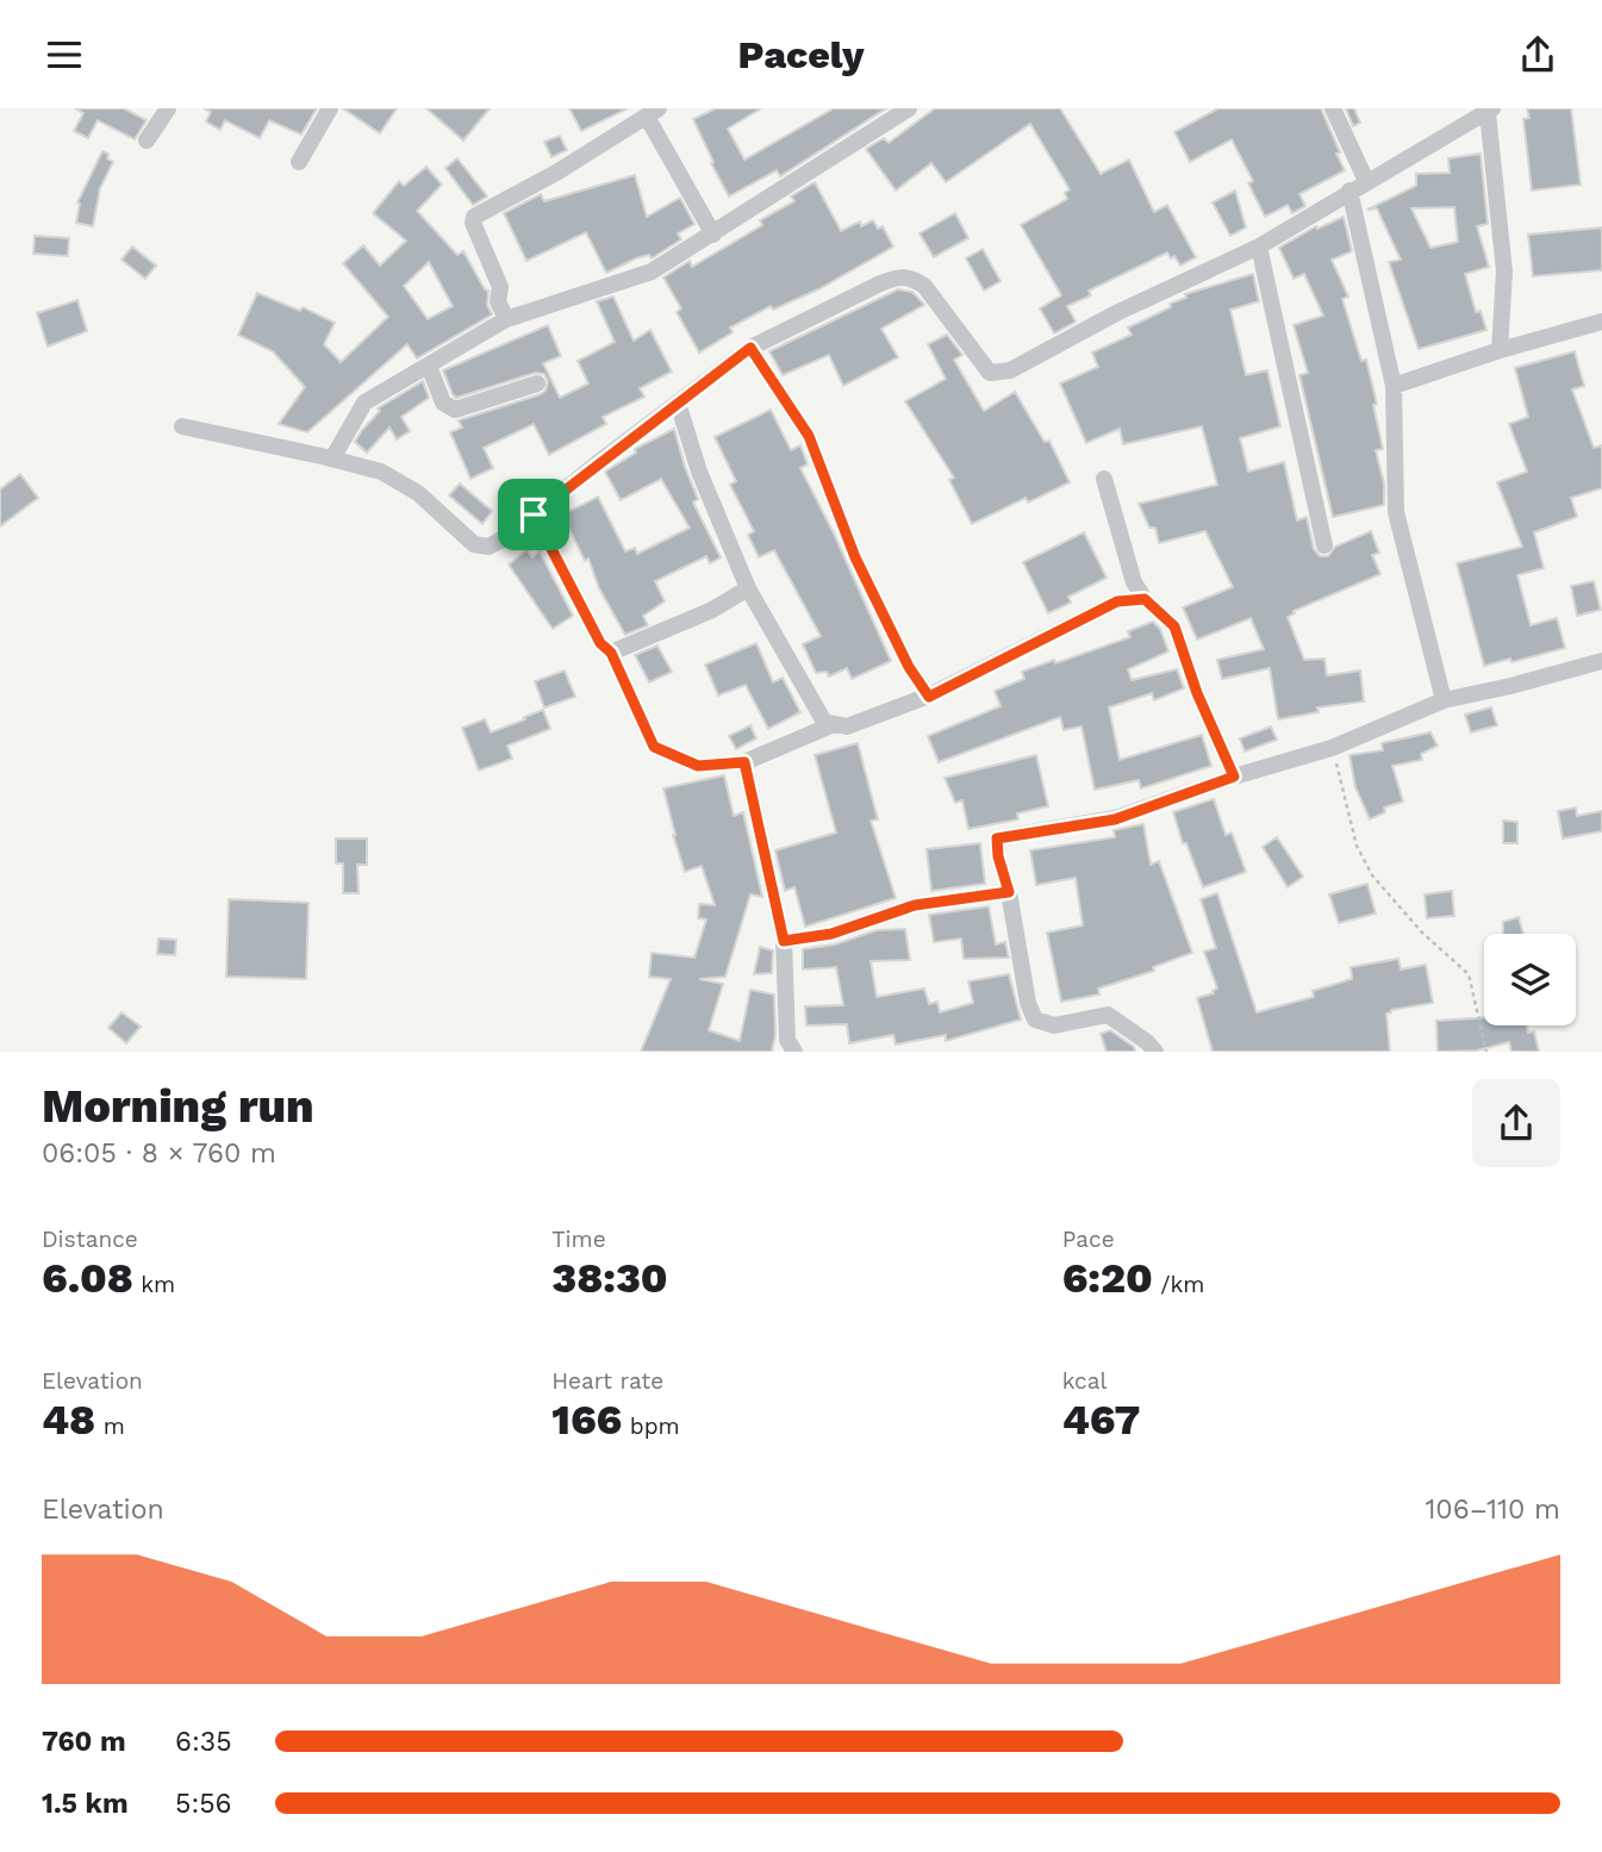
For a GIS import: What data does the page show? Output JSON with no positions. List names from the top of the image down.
{
  "page": {
    "header": "Pacely",
    "heading": ["Morning run", "06:05 · 8 × 760 m"],
    "stats": [
      ["Distance", "6.08 km"],
      ["Time", "38:30"],
      ["Pace", "6:20 /km"],
      ["Elevation", "48 m"],
      ["Heart rate", "166 bpm"],
      ["kcal", "467"]
    ],
    "chart": ["Elevation", "106–110 m"],
    "list": [
      {
        "name": "760 m",
        "note": "6:35"
      },
      {
        "name": "1.5 km",
        "note": "5:56"
      }
    ]
  }
}
